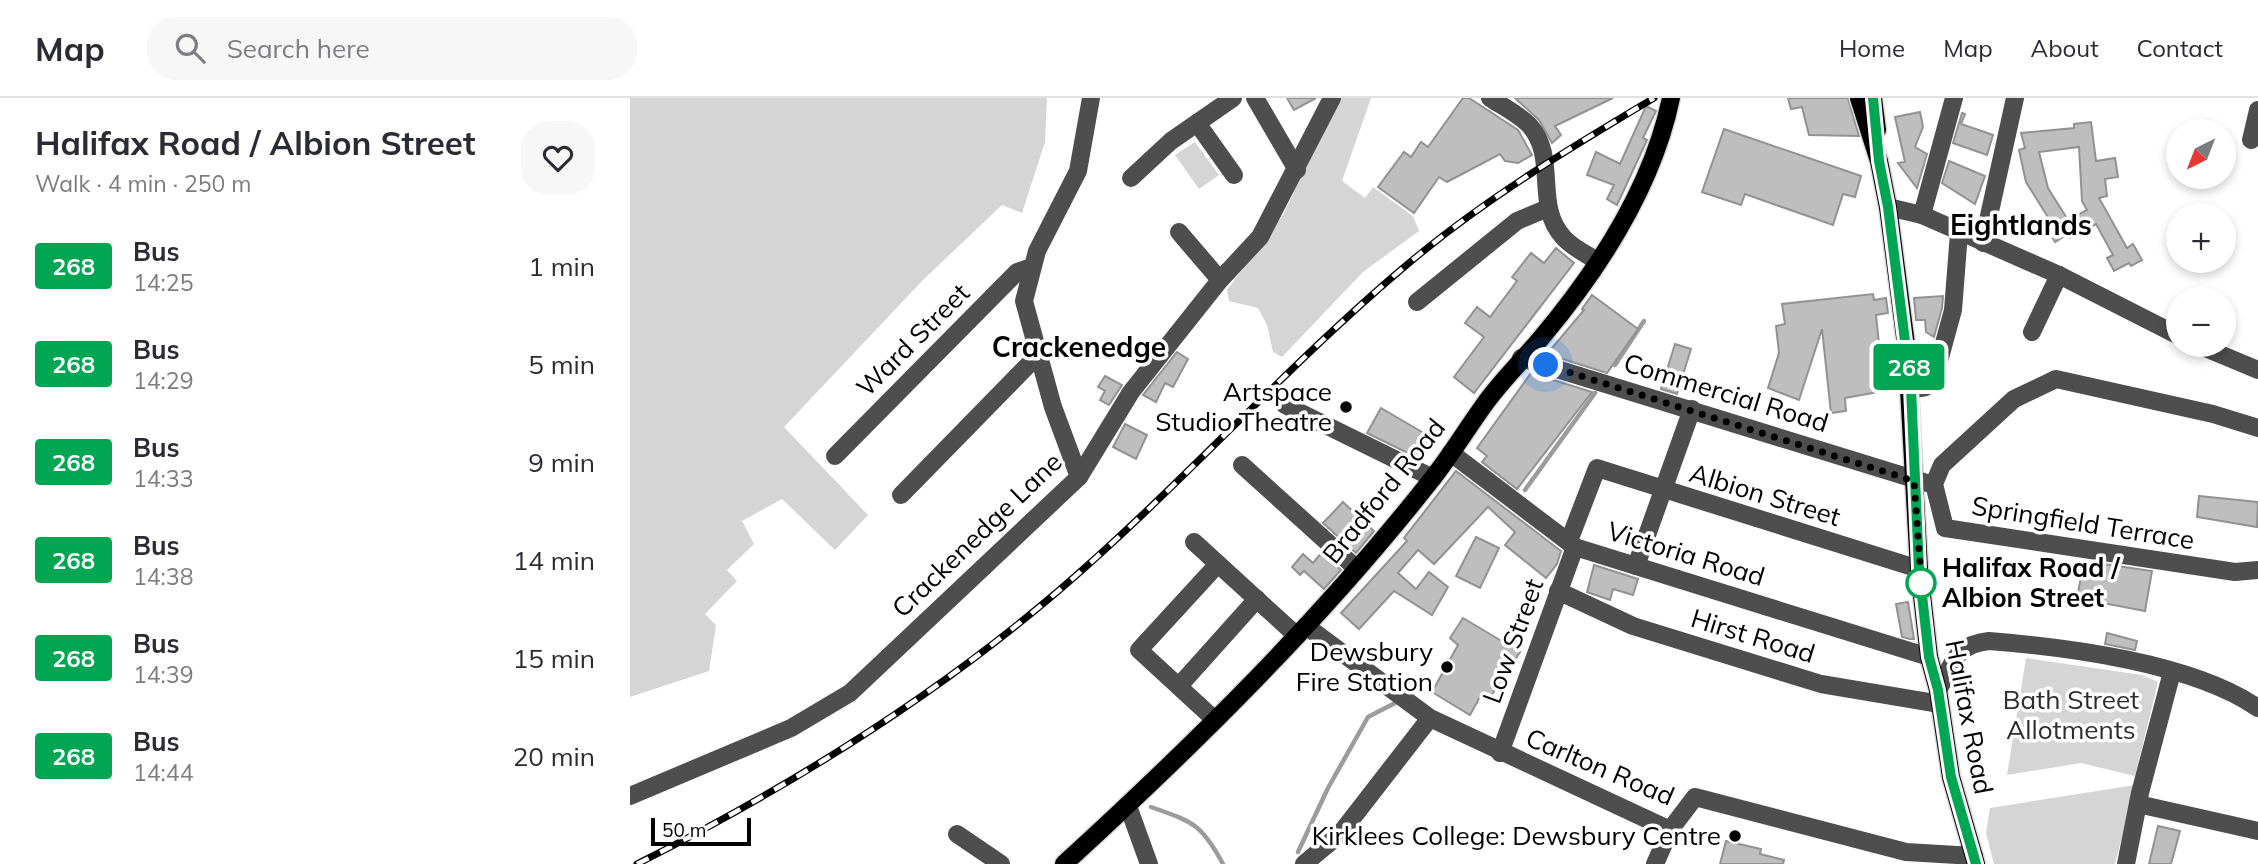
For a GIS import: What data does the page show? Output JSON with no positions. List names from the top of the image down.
{
  "streets": {
    "main road": ["Bradford Road", "Halifax Road"],
    "street": [
      "Ward Street",
      "Commercial Road",
      "Albion Street",
      "Springfield Terrace",
      "Crackenedge Lane",
      "Victoria Road",
      "Hirst Road",
      "Low Street",
      "Carlton Road"
    ]
  },
  "crossings": [
    ["Commercial Road", "Bradford Road"],
    ["Commercial Road", "Halifax Road"],
    ["Bradford Road", "Victoria Road"],
    ["Bradford Road", "Carlton Road"],
    ["Albion Street", "Low Street"],
    ["Albion Street", "Halifax Road"],
    ["Victoria Road", "Low Street"],
    ["Victoria Road", "Halifax Road"],
    ["Hirst Road", "Low Street"],
    ["Hirst Road", "Halifax Road"],
    ["Low Street", "Carlton Road"],
    ["Halifax Road", "Carlton Road"]
  ],
  "districts": ["Eightlands", "Crackenedge"],
  "parks": ["Bath Street Allotments"],
  "places": [
    "Artspace Studio Theatre",
    "Halifax Road / Albion Street",
    "Dewsbury Fire Station",
    "Kirklees College: Dewsbury Centre"
  ],
  "lines": ["bus line 268"],
  "scale_bar": "50 m",
  "north": "bottom left",
  "page": {
    "header": "Map",
    "search": "Search here",
    "nav": [
      "Home",
      "Map",
      "About",
      "Contact"
    ],
    "heading": ["Halifax Road / Albion Street", "Walk · 4 min · 250 m"],
    "on_map": "268",
    "map_buttons": ["+", "−"],
    "list": [
      {
        "mark": "268",
        "name": "Bus",
        "note": "14:25",
        "value": "1 min"
      },
      {
        "mark": "268",
        "name": "Bus",
        "note": "14:29",
        "value": "5 min"
      },
      {
        "mark": "268",
        "name": "Bus",
        "note": "14:33",
        "value": "9 min"
      },
      {
        "mark": "268",
        "name": "Bus",
        "note": "14:38",
        "value": "14 min"
      },
      {
        "mark": "268",
        "name": "Bus",
        "note": "14:39",
        "value": "15 min"
      },
      {
        "mark": "268",
        "name": "Bus",
        "note": "14:44",
        "value": "20 min"
      }
    ],
    "scale": "50 m"
  }
}
